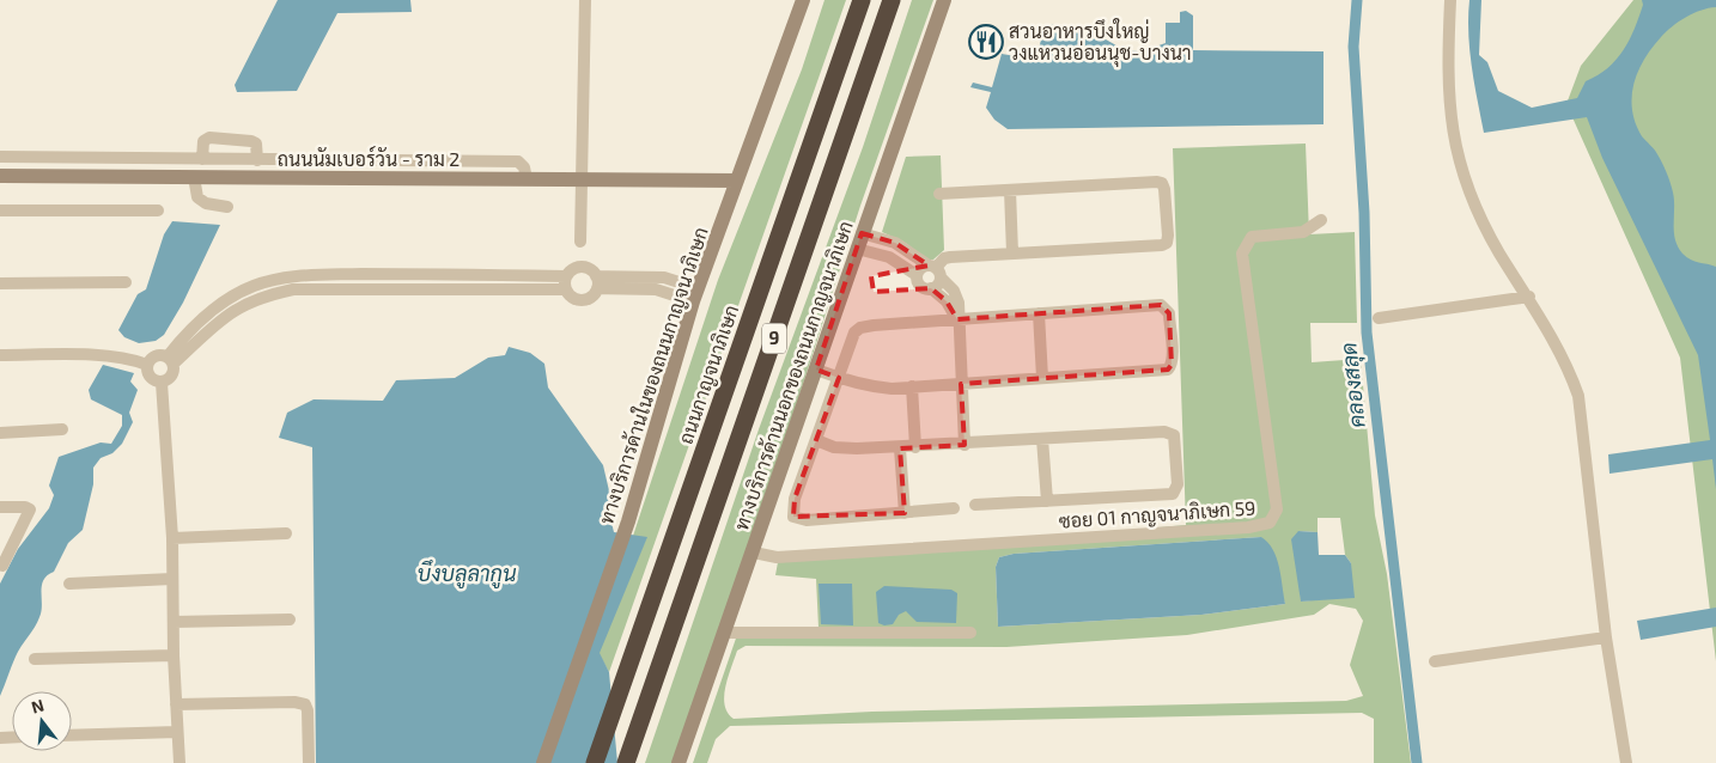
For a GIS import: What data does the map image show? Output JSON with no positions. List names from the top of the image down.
{
  "streets": {
    "highway": ["9", "ถนนกาญจนาภิเษก"],
    "main road": ["ถนนนัมเบอร์วัน - ราม 2", "ทางบริการด้านในของถนนกาญจนาภิเษก", "ทางบริการด้านนอกของถนนกาญจนาภิเษก"],
    "street": ["ซอย 01 กาญจนาภิเษก 59"]
  },
  "crossings": [
    ["ถนนนัมเบอร์วัน - ราม 2", "ทางบริการด้านในของถนนกาญจนาภิเษก"],
    ["ทางบริการด้านนอกของถนนกาญจนาภิเษก", "ซอย 01 กาญจนาภิเษก 59"]
  ],
  "water": ["คลองสลุด", "บึงบลูลากูน"],
  "places": {
    "restaurant": ["สวนอาหารบึงใหญ่ วงแหวนอ่อนนุช-บางนา"]
  },
  "north": "top"
}
